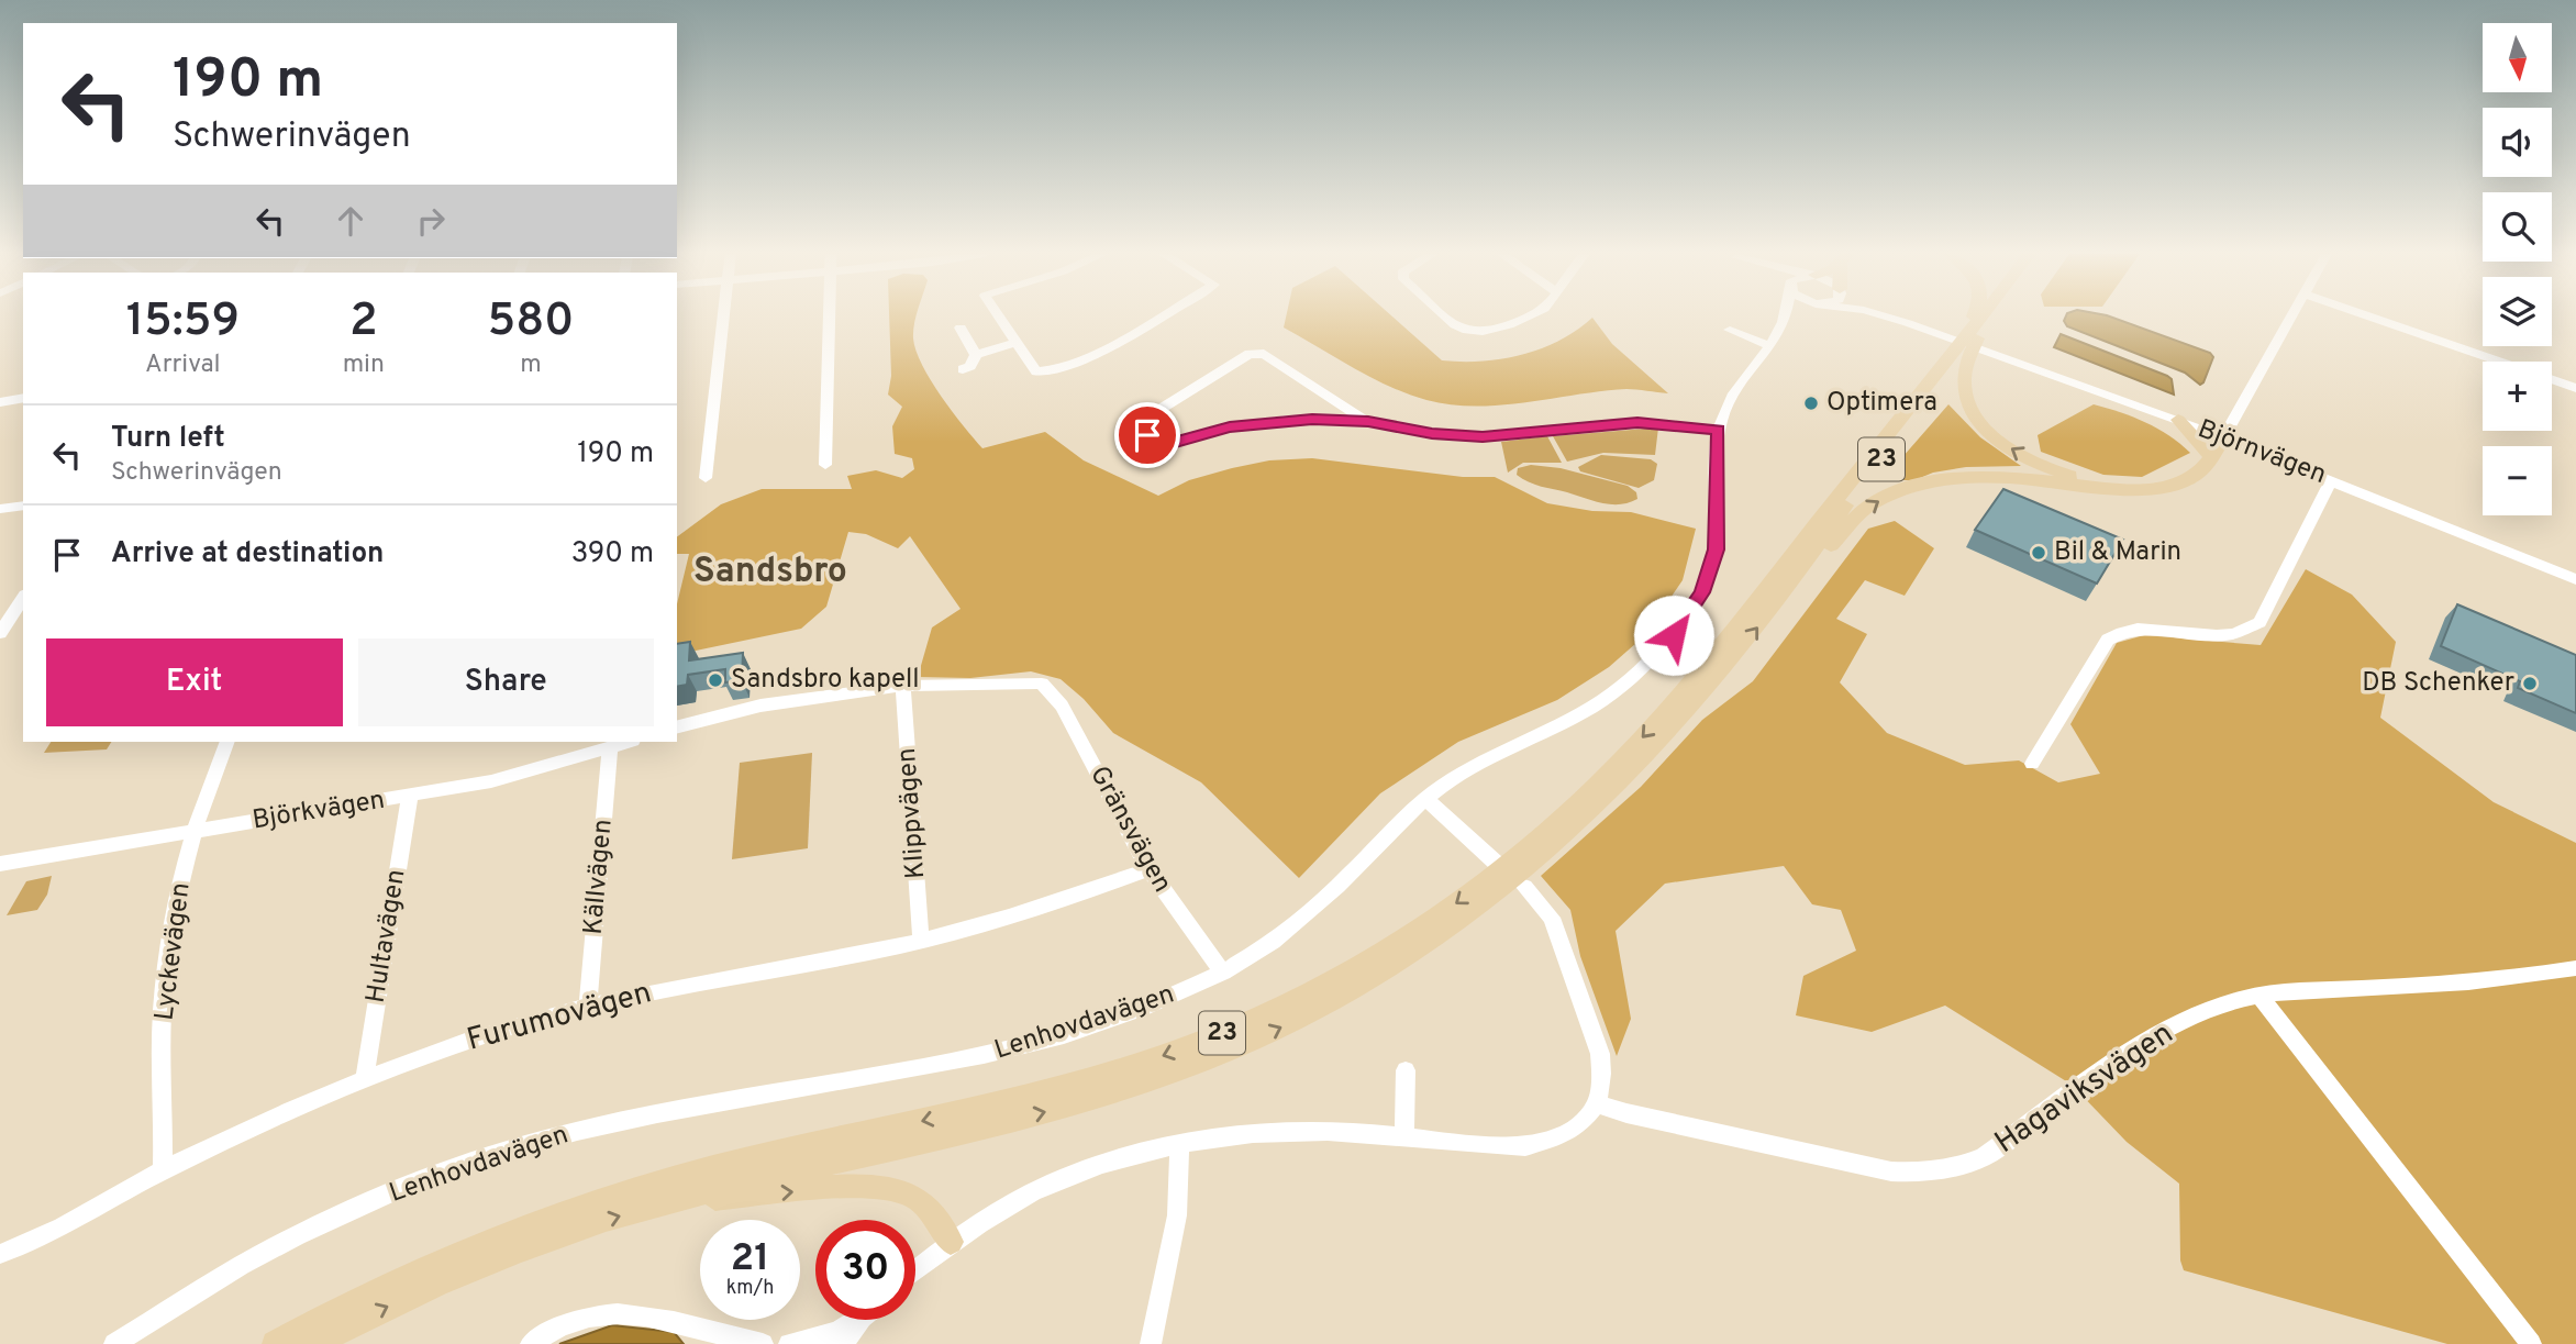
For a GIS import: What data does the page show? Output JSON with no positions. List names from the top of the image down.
{
  "streets": {
    "main road": ["23"],
    "street": [
      "Björnvägen",
      "Björkvägen",
      "Klippvägen",
      "Gränsvägen",
      "Källvägen",
      "Hultavägen",
      "Lyckevägen",
      "Furumovägen",
      "Lenhovdavägen",
      "Hagaviksvägen"
    ]
  },
  "crossings": [
    ["Björkvägen", "Källvägen"],
    ["Björkvägen", "Hultavägen"],
    ["Björkvägen", "Lyckevägen"],
    ["Klippvägen", "Gränsvägen"],
    ["Klippvägen", "Furumovägen"],
    ["Gränsvägen", "Furumovägen"],
    ["Gränsvägen", "Lenhovdavägen"],
    ["Källvägen", "Furumovägen"],
    ["Hultavägen", "Furumovägen"],
    ["Lyckevägen", "Furumovägen"]
  ],
  "districts": ["Sandsbro"],
  "places": [
    "Optimera",
    "Bil & Marin",
    "Sandsbro kapell",
    "DB Schenker"
  ],
  "north": "bottom",
  "page": {
    "map_buttons": ["+", "−"],
    "turn": ["190 m", "Schwerinvägen"],
    "eta": [
      "15:59",
      "Arrival",
      "2",
      "min",
      "580",
      "m"
    ],
    "list": [
      {
        "name": "Turn left",
        "note": "Schwerinvägen",
        "value": "190 m"
      },
      {
        "name": "Arrive at destination",
        "value": "390 m"
      }
    ],
    "buttons": ["Exit", "Share"],
    "speed": "21 km/h",
    "limit": "30"
  }
}
